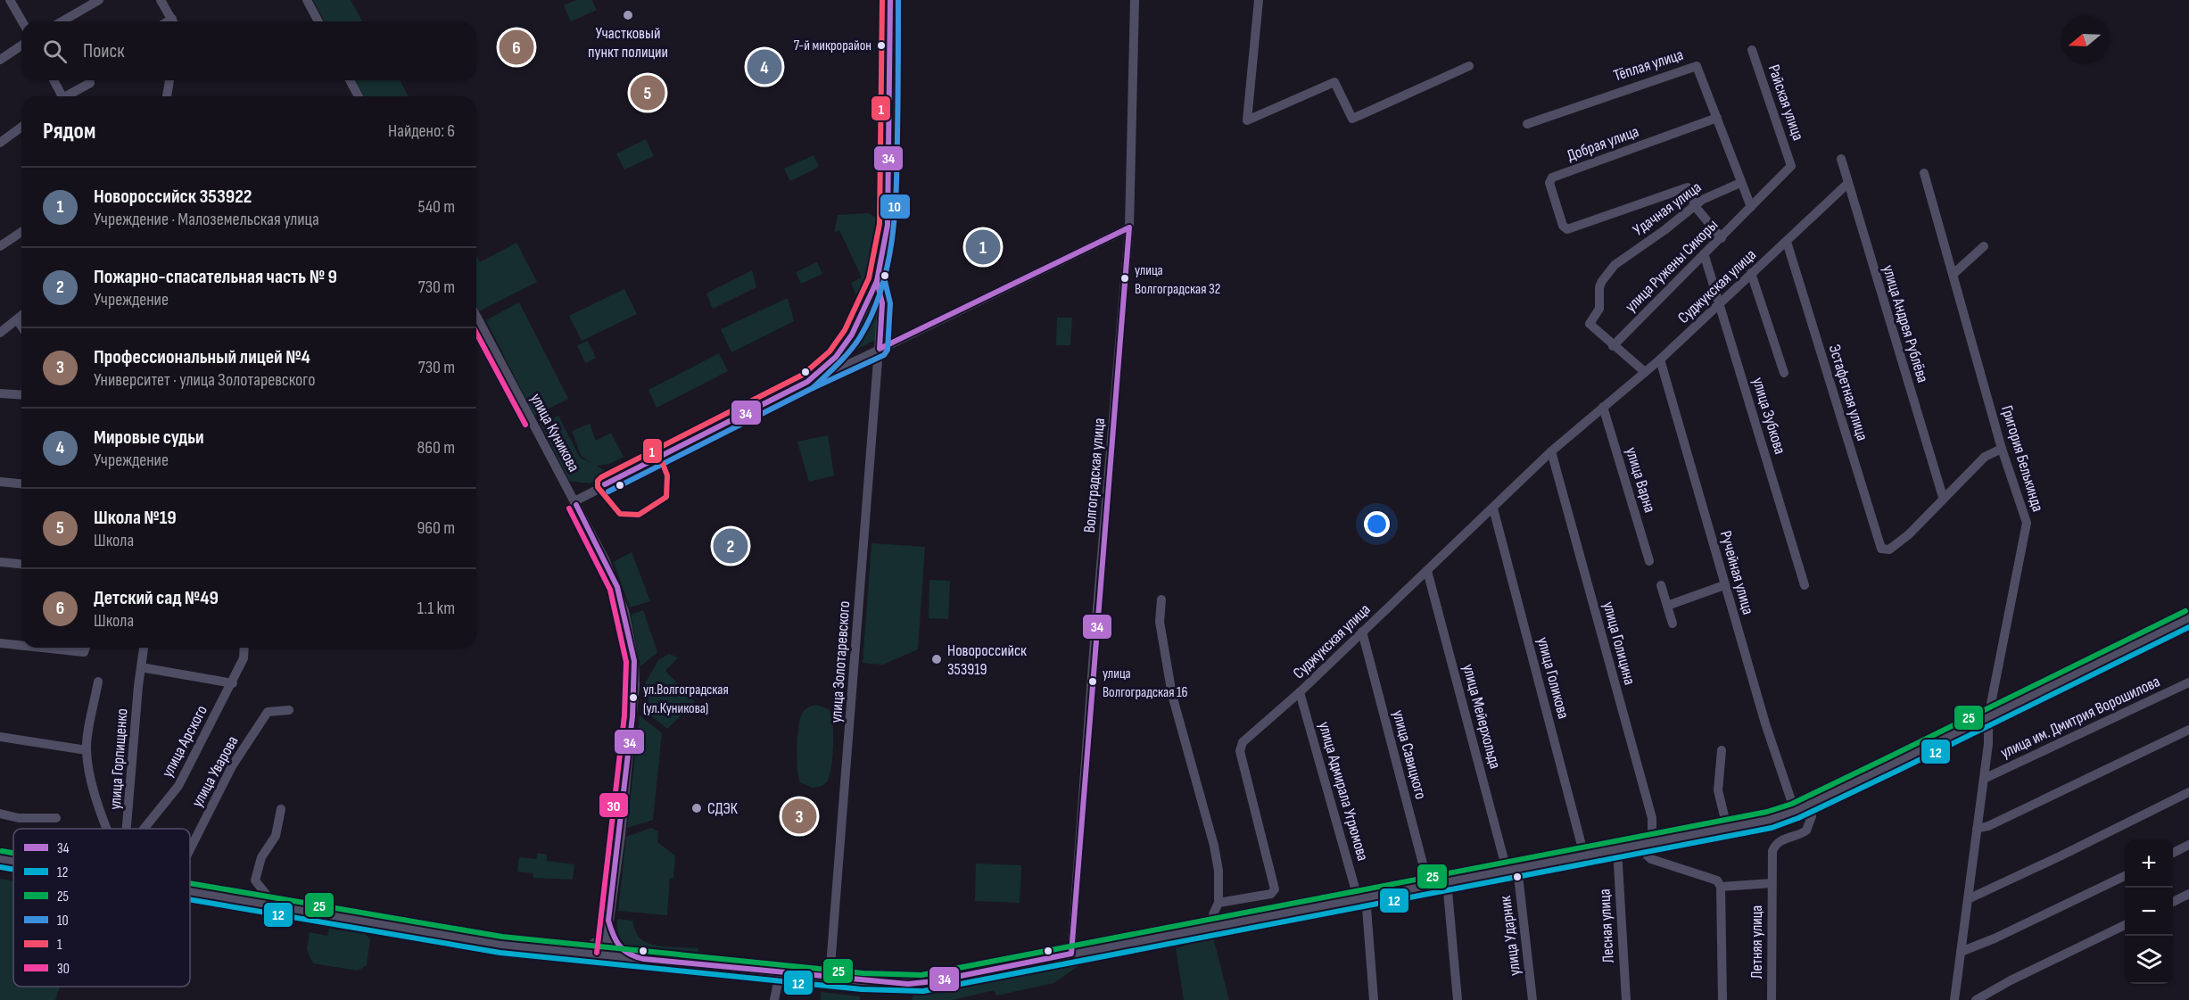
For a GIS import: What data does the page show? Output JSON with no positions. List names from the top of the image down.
{
  "streets": {
    "street": [
      "Тёплая улица",
      "Райская улица",
      "Добрая улица",
      "Удачная улица",
      "улица Ружены Сикоры",
      "Суджукская улица",
      "улица Андрея Рублёва",
      "Эстафетная улица",
      "улица Зубкова",
      "улица Куникова",
      "Григория Белькинда",
      "Волгоградская улица",
      "улица Варна",
      "Ручейная улица",
      "улица Голицина",
      "улица Золотаревского",
      "улица Голикова",
      "улица Мейерхольда",
      "улица им. Дмитрия Ворошилова",
      "улица Арского",
      "улица Савицкого",
      "улица Горпищенко",
      "улица Уварова",
      "улица Адмирала Угрюмова",
      "Лесная улица",
      "улица Ударник",
      "Летняя улица"
    ]
  },
  "crossings": [
    ["Тёплая улица", "Добрая улица"],
    ["Тёплая улица", "Удачная улица"],
    ["Тёплая улица", "улица Ружены Сикоры"],
    ["Райская улица", "улица Ружены Сикоры"],
    ["Добрая улица", "Удачная улица"],
    ["Удачная улица", "улица Ружены Сикоры"],
    ["улица Ружены Сикоры", "улица Зубкова"],
    ["Суджукская улица", "улица Андрея Рублёва"],
    ["Суджукская улица", "Эстафетная улица"],
    ["Суджукская улица", "улица Зубкова"],
    ["Суджукская улица", "улица Варна"],
    ["Суджукская улица", "Ручейная улица"],
    ["Суджукская улица", "улица Голицина"],
    ["Суджукская улица", "улица Голикова"],
    ["Суджукская улица", "улица Мейерхольда"],
    ["Суджукская улица", "улица Савицкого"],
    ["Суджукская улица", "улица Адмирала Угрюмова"],
    ["улица Андрея Рублёва", "Эстафетная улица"],
    ["Григория Белькинда", "улица им. Дмитрия Ворошилова"]
  ],
  "places": [
    "Участковый пункт полиции",
    "7-й микрорайон",
    "улица Волгоградская 32",
    "Новороссийск 353919",
    "улица Волгоградская 16",
    "ул.Волгоградская (ул.Куникова)",
    "СДЭК"
  ],
  "lines": [
    "transit line 34",
    "transit line 10",
    "transit line 1",
    "transit line 30",
    "transit line 25",
    "transit line 12"
  ],
  "legend": [
    "34",
    "12",
    "25",
    "10",
    "1",
    "30"
  ],
  "north": "left",
  "page": {
    "search": "Поиск",
    "pins": [
      "6",
      "4",
      "5",
      "1",
      "2",
      "3"
    ],
    "heading": ["Рядом", "Найдено: 6"],
    "list": [
      {
        "mark": "1",
        "name": "Новороссийск 353922",
        "note": "Учреждение · Малоземельская улица",
        "value": "540 m"
      },
      {
        "mark": "2",
        "name": "Пожарно-спасательная часть № 9",
        "note": "Учреждение",
        "value": "730 m"
      },
      {
        "mark": "3",
        "name": "Профессиональный лицей №4",
        "note": "Университет · улица Золотаревского",
        "value": "730 m"
      },
      {
        "mark": "4",
        "name": "Мировые судьи",
        "note": "Учреждение",
        "value": "860 m"
      },
      {
        "mark": "5",
        "name": "Школа №19",
        "note": "Школа",
        "value": "960 m"
      },
      {
        "mark": "6",
        "name": "Детский сад №49",
        "note": "Школа",
        "value": "1.1 km"
      }
    ],
    "map_buttons": ["+", "−"]
  }
}
